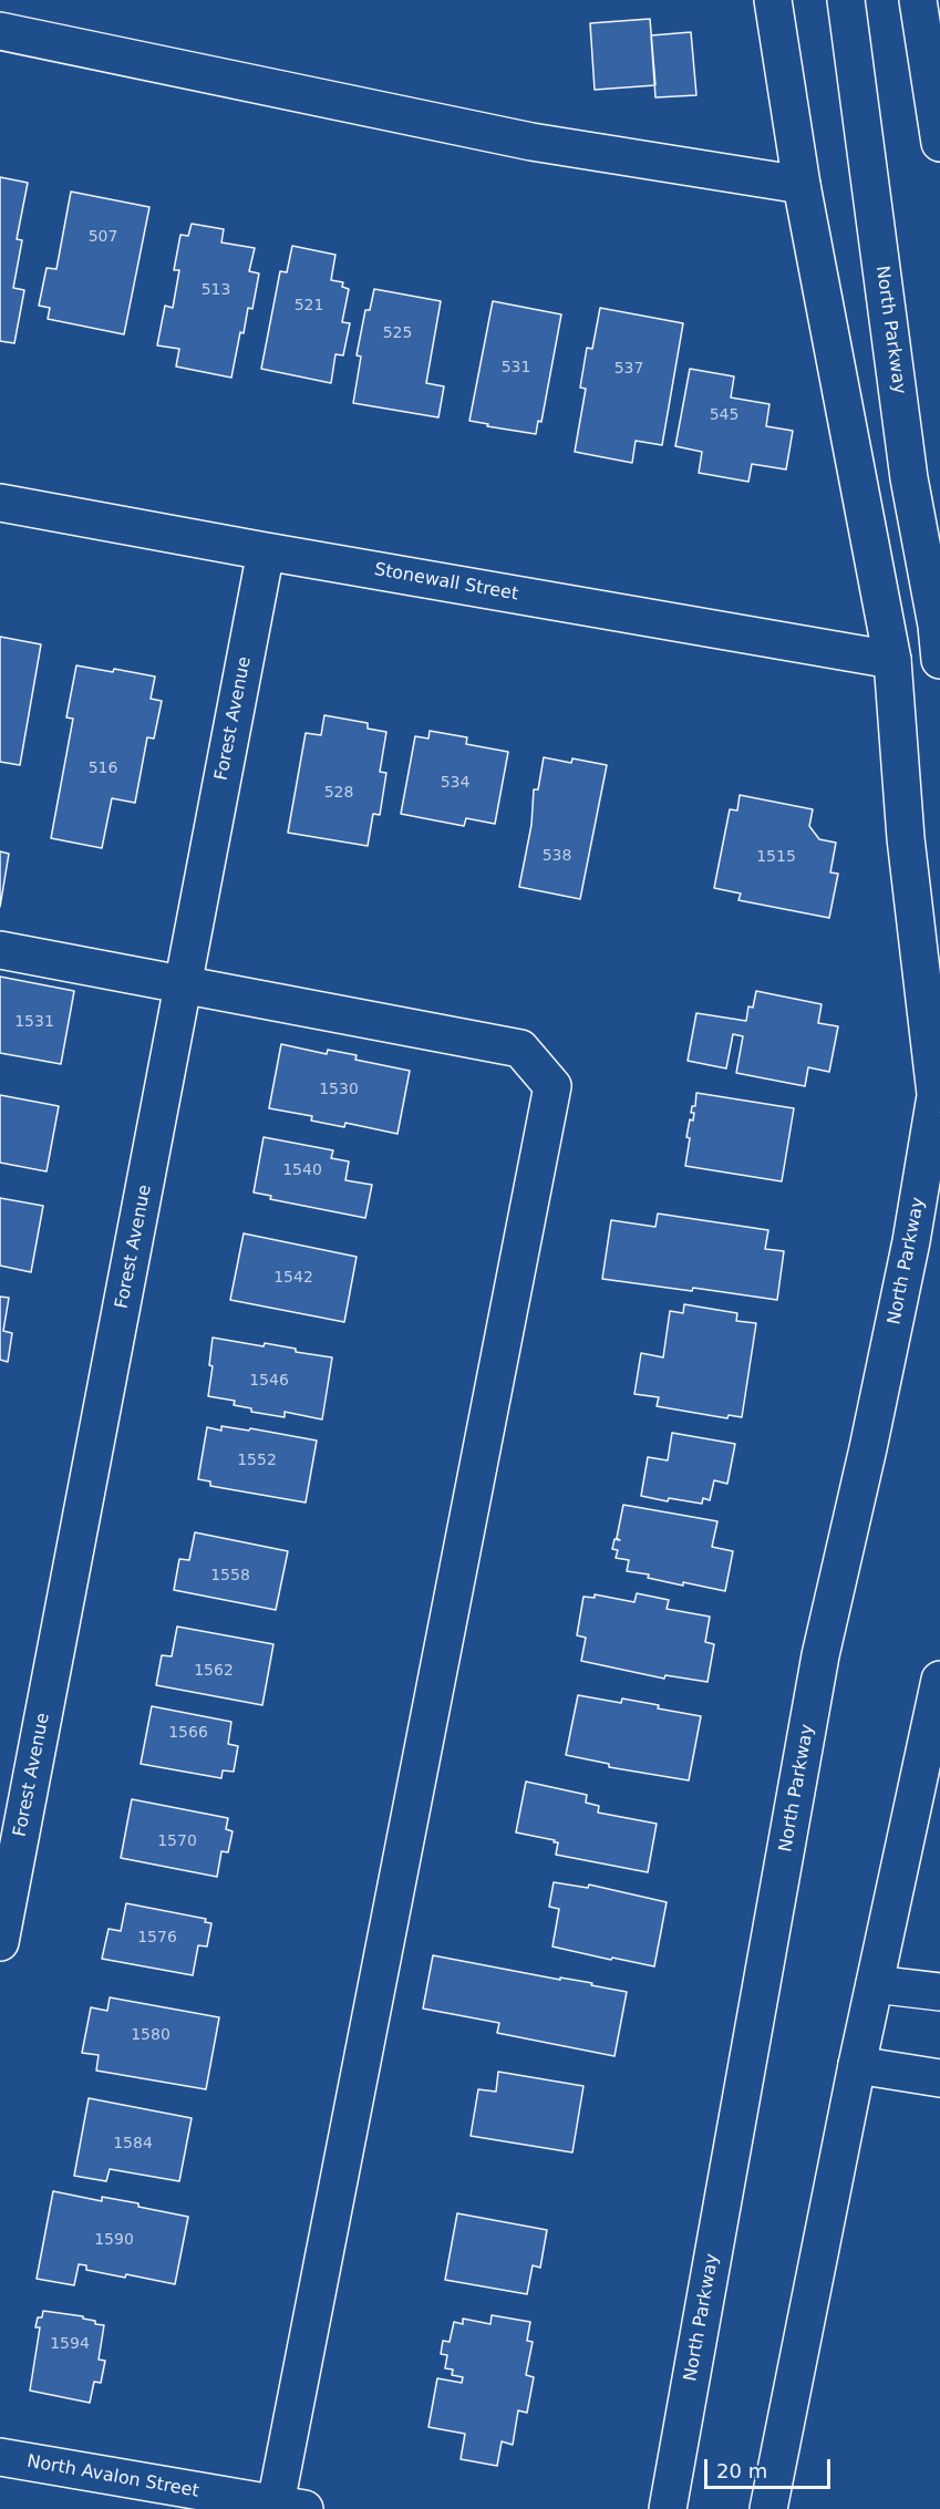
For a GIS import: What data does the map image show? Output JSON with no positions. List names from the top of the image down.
{
  "streets": {
    "main road": [
      "North Parkway",
      "Stonewall Street",
      "Forest Avenue",
      "North Avalon Street"
    ]
  },
  "crossings": [
    ["North Parkway", "Stonewall Street"],
    ["Stonewall Street", "Forest Avenue"]
  ],
  "house_numbers": [
    "507",
    "513",
    "521",
    "525",
    "531",
    "537",
    "545",
    "516",
    "534",
    "528",
    "538",
    "1515",
    "1531",
    "1530",
    "1540",
    "1542",
    "1546",
    "1552",
    "1558",
    "1562",
    "1566",
    "1570",
    "1576",
    "1580",
    "1584",
    "1590",
    "1594"
  ],
  "scale_bar": "20 m"
}
